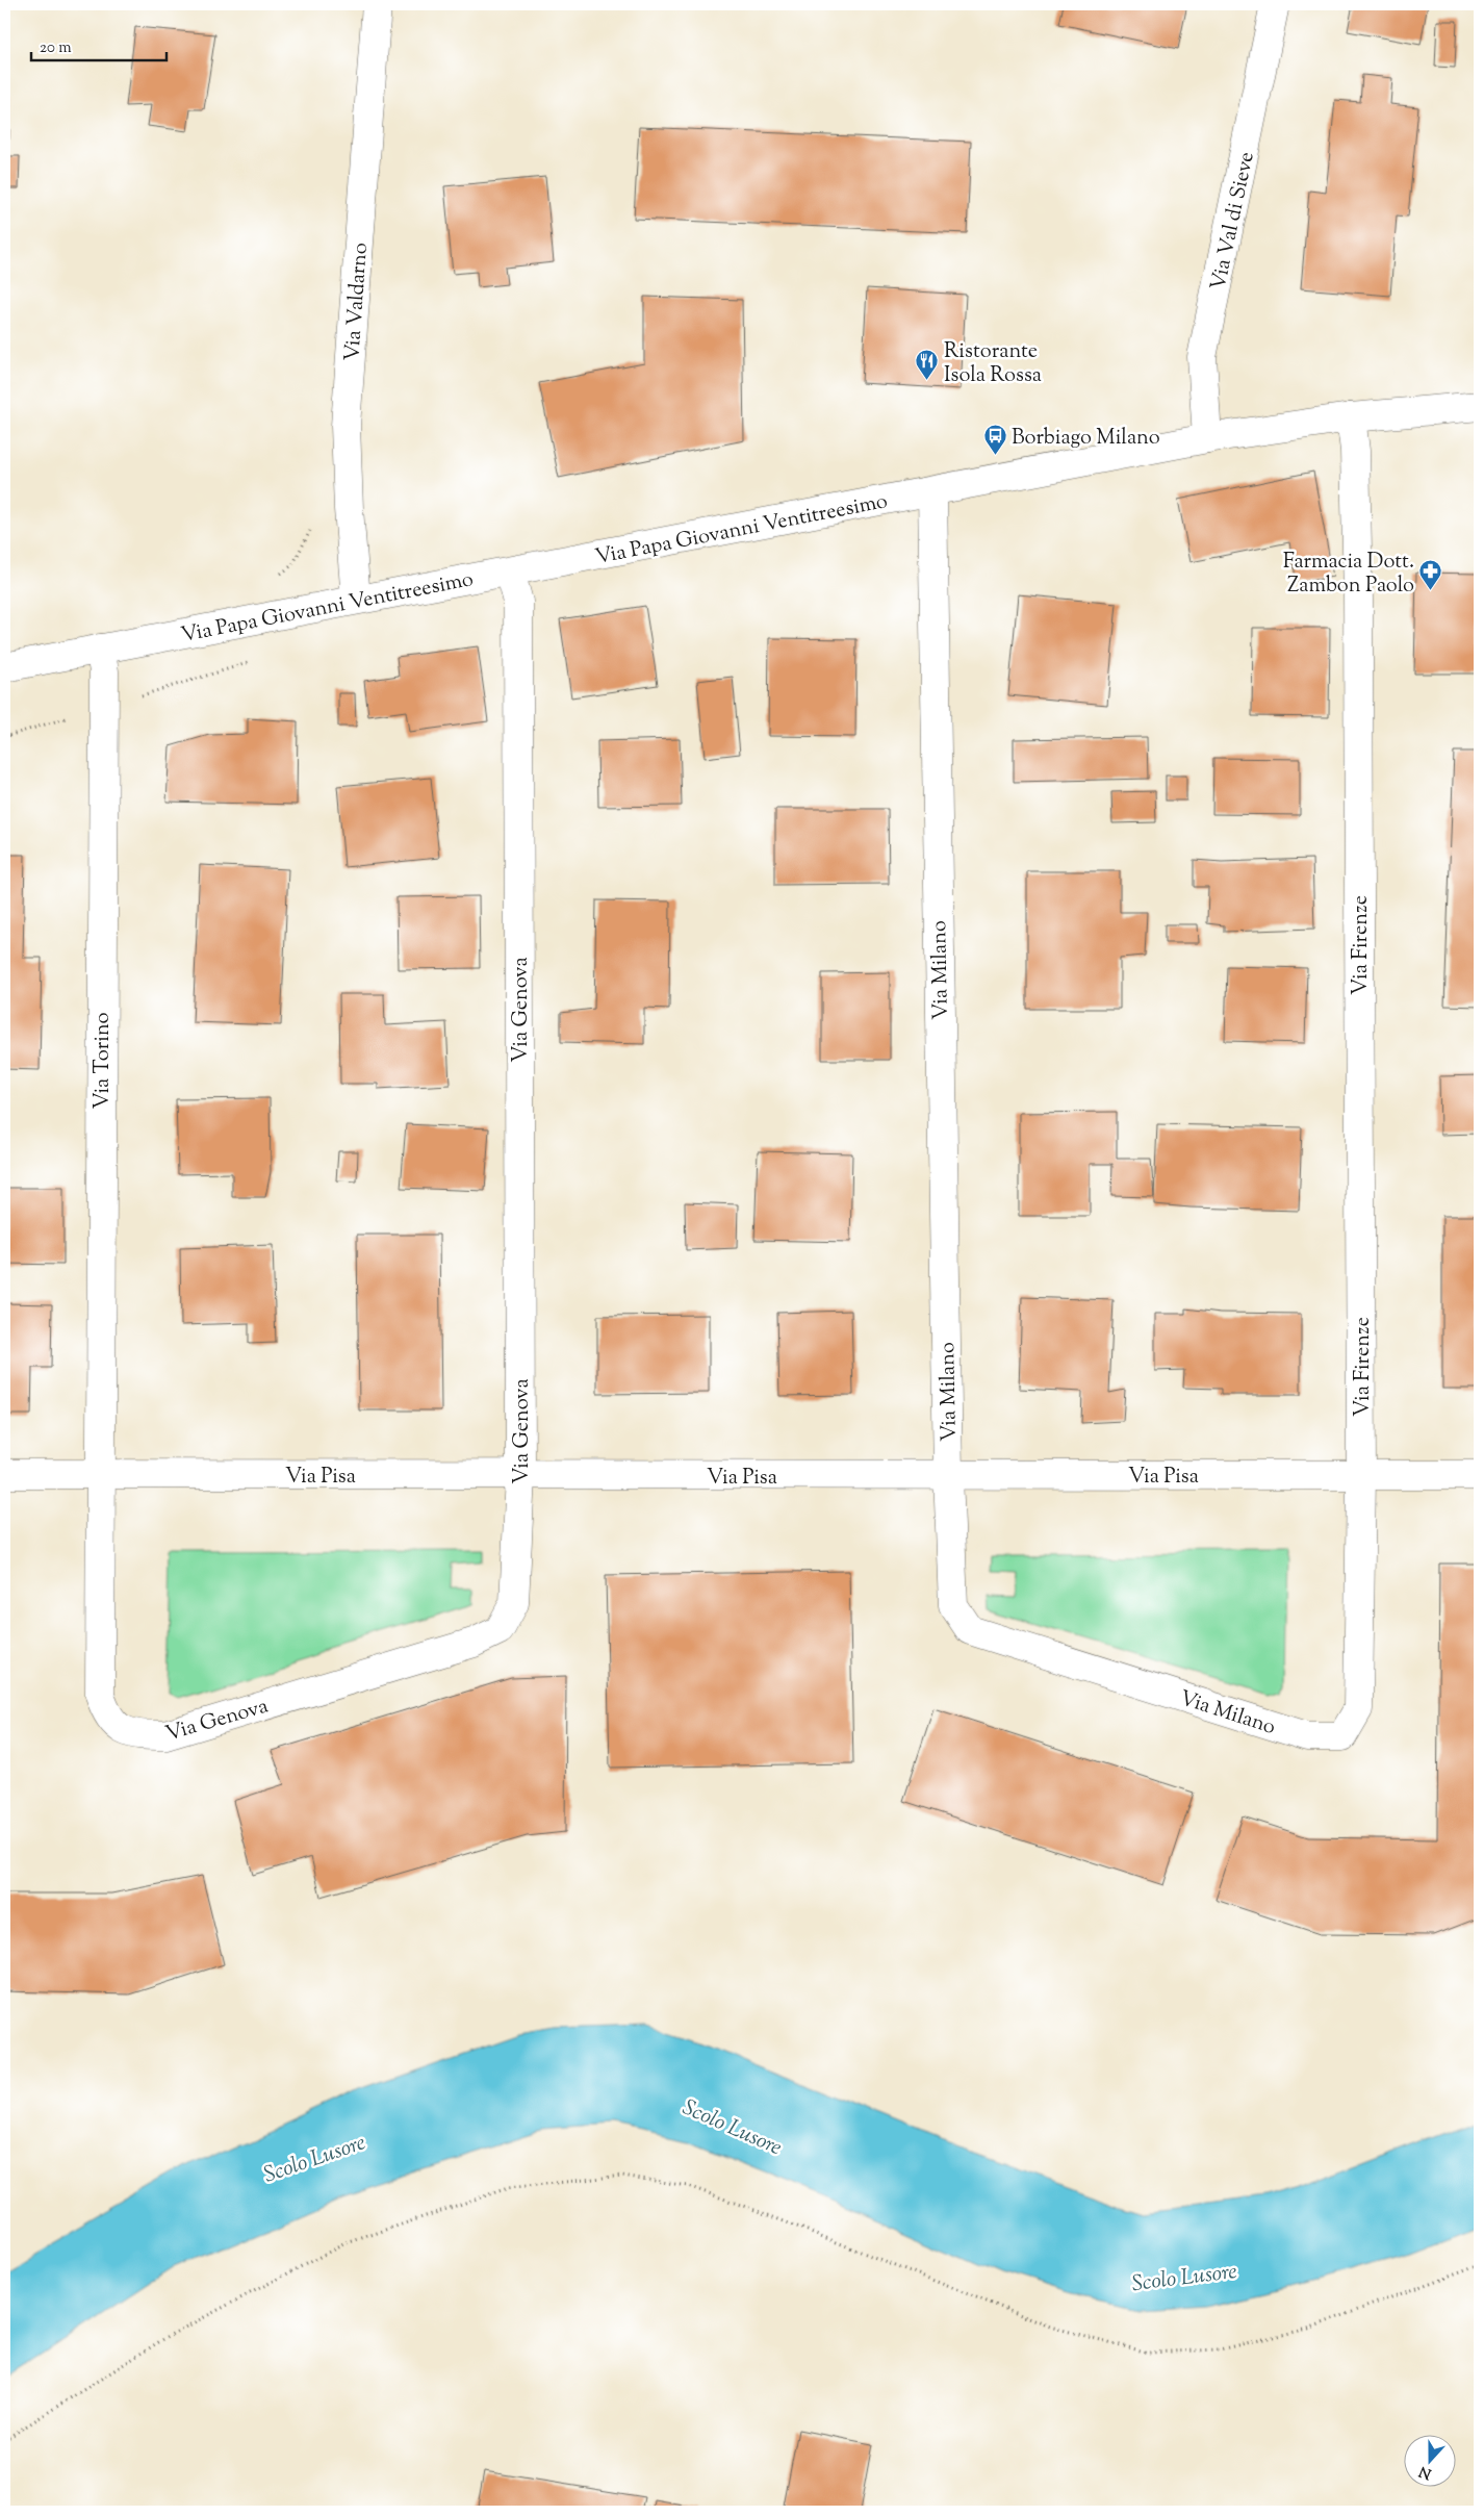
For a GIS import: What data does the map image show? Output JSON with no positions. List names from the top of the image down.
{
  "streets": {
    "street": [
      "Via Val di Sieve",
      "Via Valdarno",
      "Via Papa Giovanni Ventitreesimo",
      "Via Firenze",
      "Via Milano",
      "Via Genova",
      "Via Torino",
      "Via Pisa"
    ]
  },
  "crossings": [
    ["Via Val di Sieve", "Via Papa Giovanni Ventitreesimo"],
    ["Via Valdarno", "Via Papa Giovanni Ventitreesimo"],
    ["Via Papa Giovanni Ventitreesimo", "Via Firenze"],
    ["Via Papa Giovanni Ventitreesimo", "Via Milano"],
    ["Via Papa Giovanni Ventitreesimo", "Via Genova"],
    ["Via Papa Giovanni Ventitreesimo", "Via Torino"],
    ["Via Firenze", "Via Milano"],
    ["Via Firenze", "Via Pisa"],
    ["Via Milano", "Via Pisa"],
    ["Via Genova", "Via Torino"],
    ["Via Genova", "Via Pisa"],
    ["Via Torino", "Via Pisa"]
  ],
  "water": ["Scolo Lusore"],
  "places": {
    "restaurant": ["Ristorante Isola Rossa"],
    "bus stop": ["Borbiago Milano"],
    "pharmacy": ["Farmacia Dott. Zambon Paolo"]
  },
  "scale_bar": "20 m",
  "north": "bottom"
}
